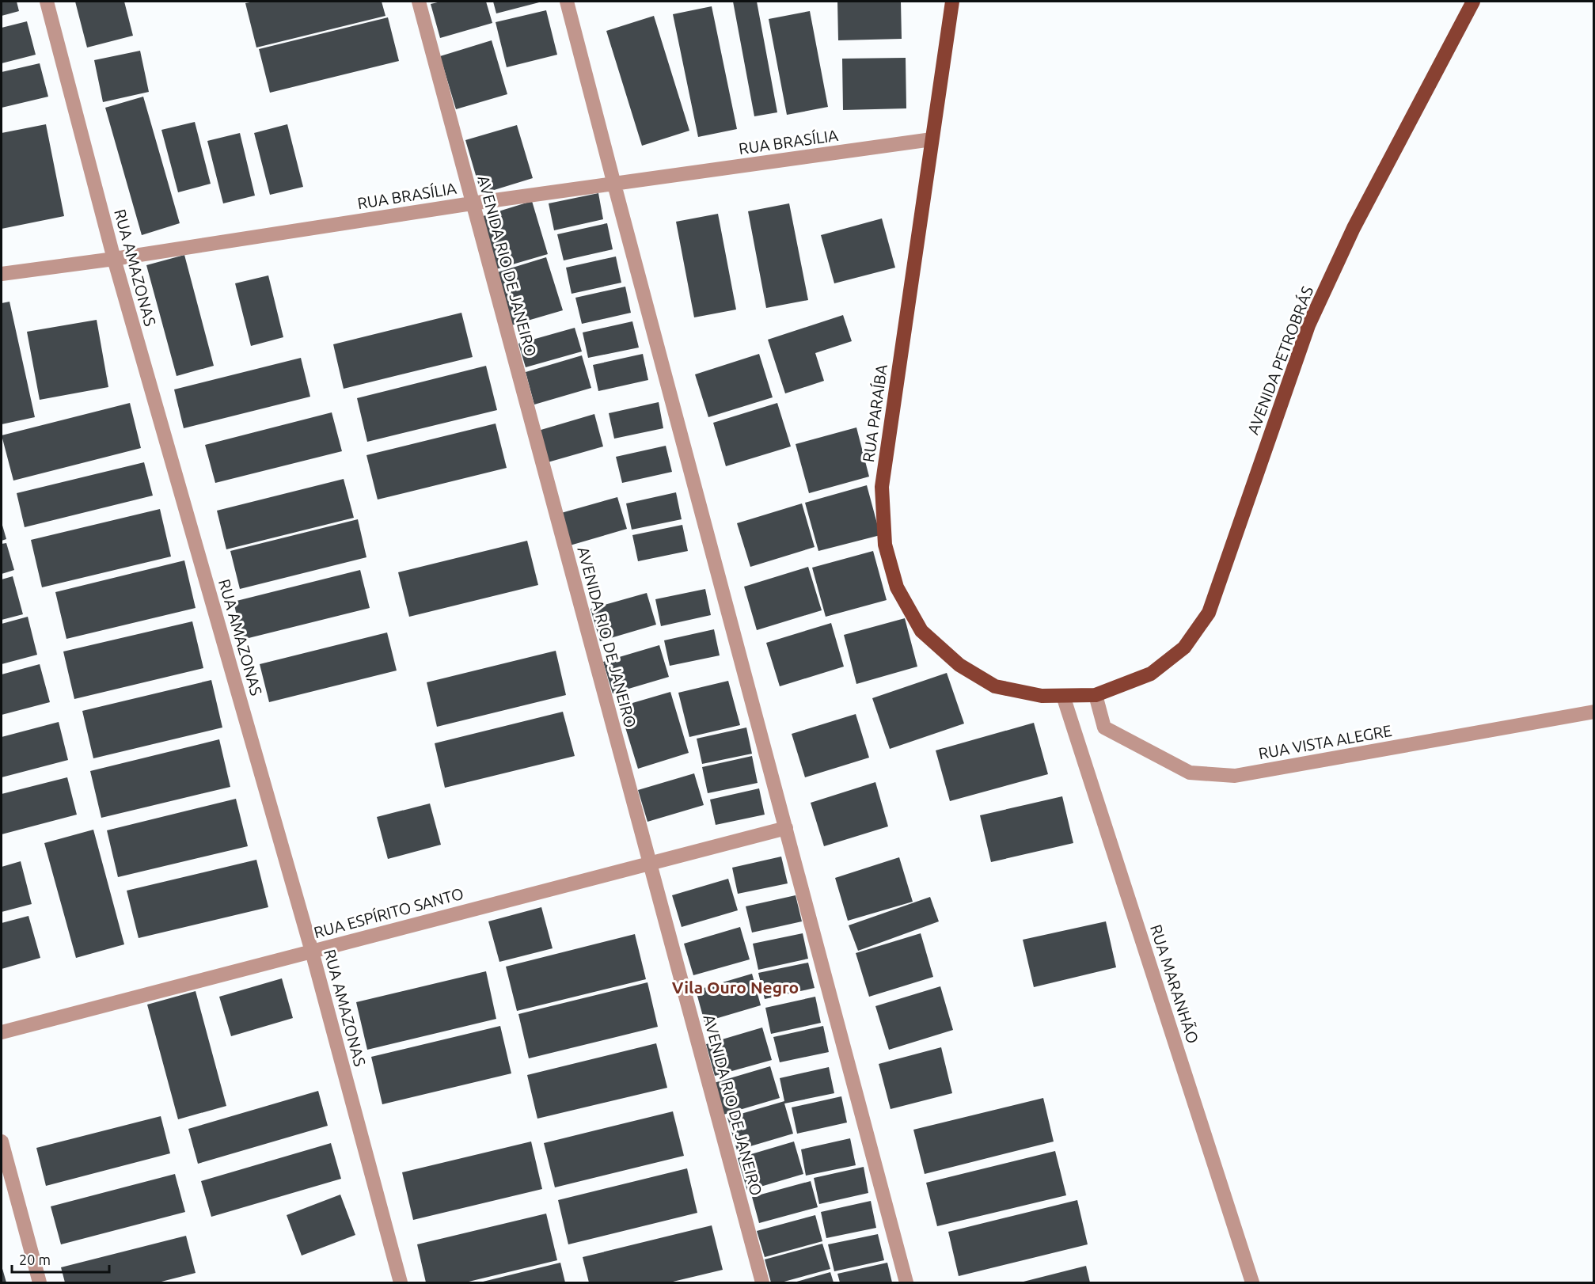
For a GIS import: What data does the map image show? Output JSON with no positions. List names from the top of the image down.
{
  "streets": {
    "main road": ["AVENIDA PETROBRÁS", "RUA PARAÍBA"],
    "street": [
      "RUA BRASÍLIA",
      "AVENIDA RIO DE JANEIRO",
      "RUA AMAZONAS",
      "RUA VISTA ALEGRE",
      "RUA ESPÍRITO SANTO",
      "RUA MARANHÃO"
    ]
  },
  "crossings": [
    ["RUA BRASÍLIA", "AVENIDA RIO DE JANEIRO"],
    ["RUA BRASÍLIA", "RUA AMAZONAS"],
    ["RUA BRASÍLIA", "RUA PARAÍBA"],
    ["AVENIDA RIO DE JANEIRO", "RUA ESPÍRITO SANTO"],
    ["RUA AMAZONAS", "RUA ESPÍRITO SANTO"],
    ["AVENIDA PETROBRÁS", "RUA PARAÍBA"],
    ["AVENIDA PETROBRÁS", "RUA VISTA ALEGRE"],
    ["RUA PARAÍBA", "RUA VISTA ALEGRE"],
    ["RUA PARAÍBA", "RUA MARANHÃO"]
  ],
  "districts": ["Vila Ouro Negro"],
  "scale_bar": "20 m"
}
